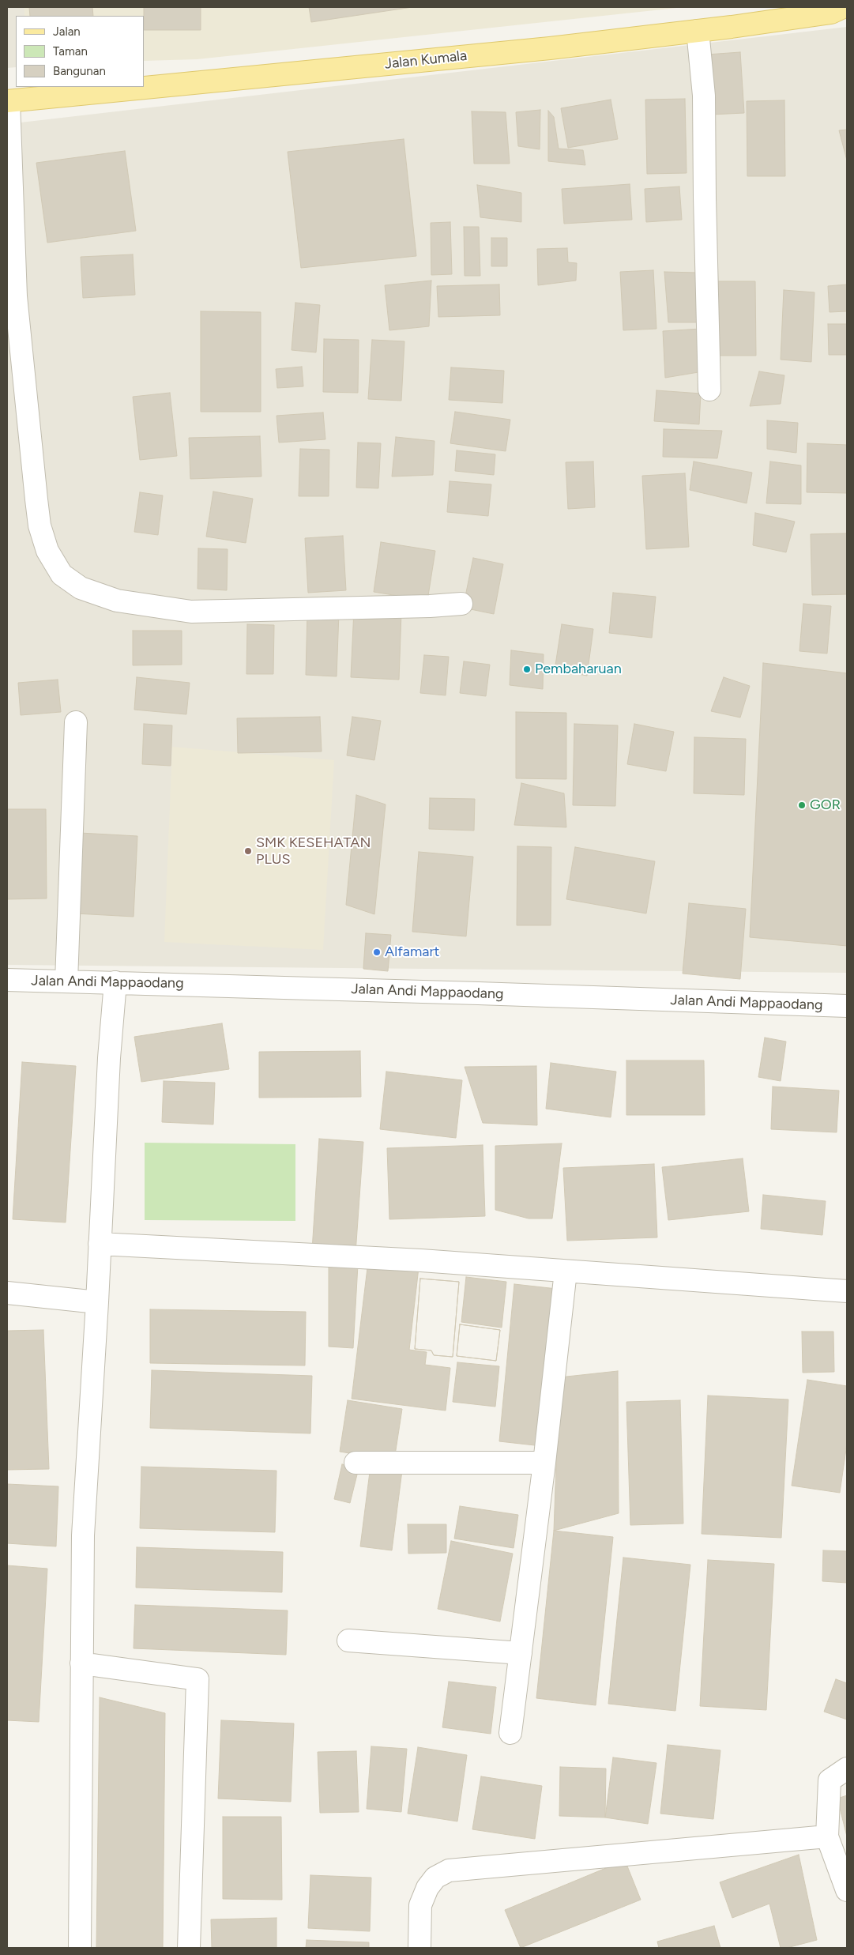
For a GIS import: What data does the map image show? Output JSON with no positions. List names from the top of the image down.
{
  "streets": {
    "main road": ["Jalan Kumala"],
    "street": ["Jalan Andi Mappaodang"]
  },
  "places": [
    "Pembaharuan",
    "GOR",
    "SMK KESEHATAN PLUS",
    "Alfamart"
  ],
  "legend": ["Jalan", "Taman", "Bangunan"]
}
